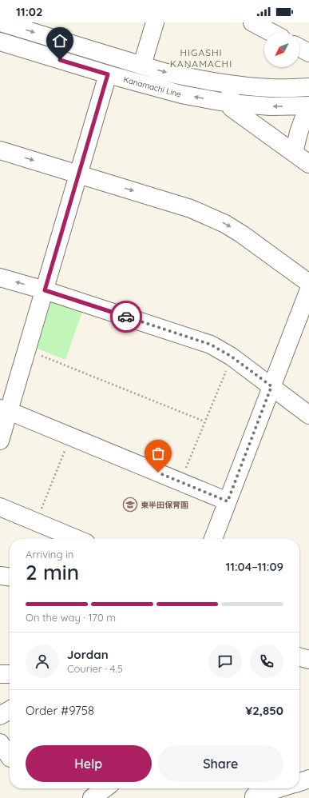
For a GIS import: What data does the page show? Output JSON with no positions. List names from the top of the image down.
{
  "streets": {
    "street": ["Kanamachi Line"]
  },
  "districts": ["HIGASHI KANAMACHI"],
  "places": {
    "school or university": ["東半田保育園"]
  },
  "north": "bottom left",
  "page": {
    "status": "11:02",
    "heading": ["2 min", "Arriving in", "11:04–11:09"],
    "panel": [
      "Jordan",
      "Courier · 4.5",
      "Order #9758",
      "¥2,850"
    ],
    "bar": "On the way · 170 m",
    "buttons": ["Help", "Share"]
  }
}
